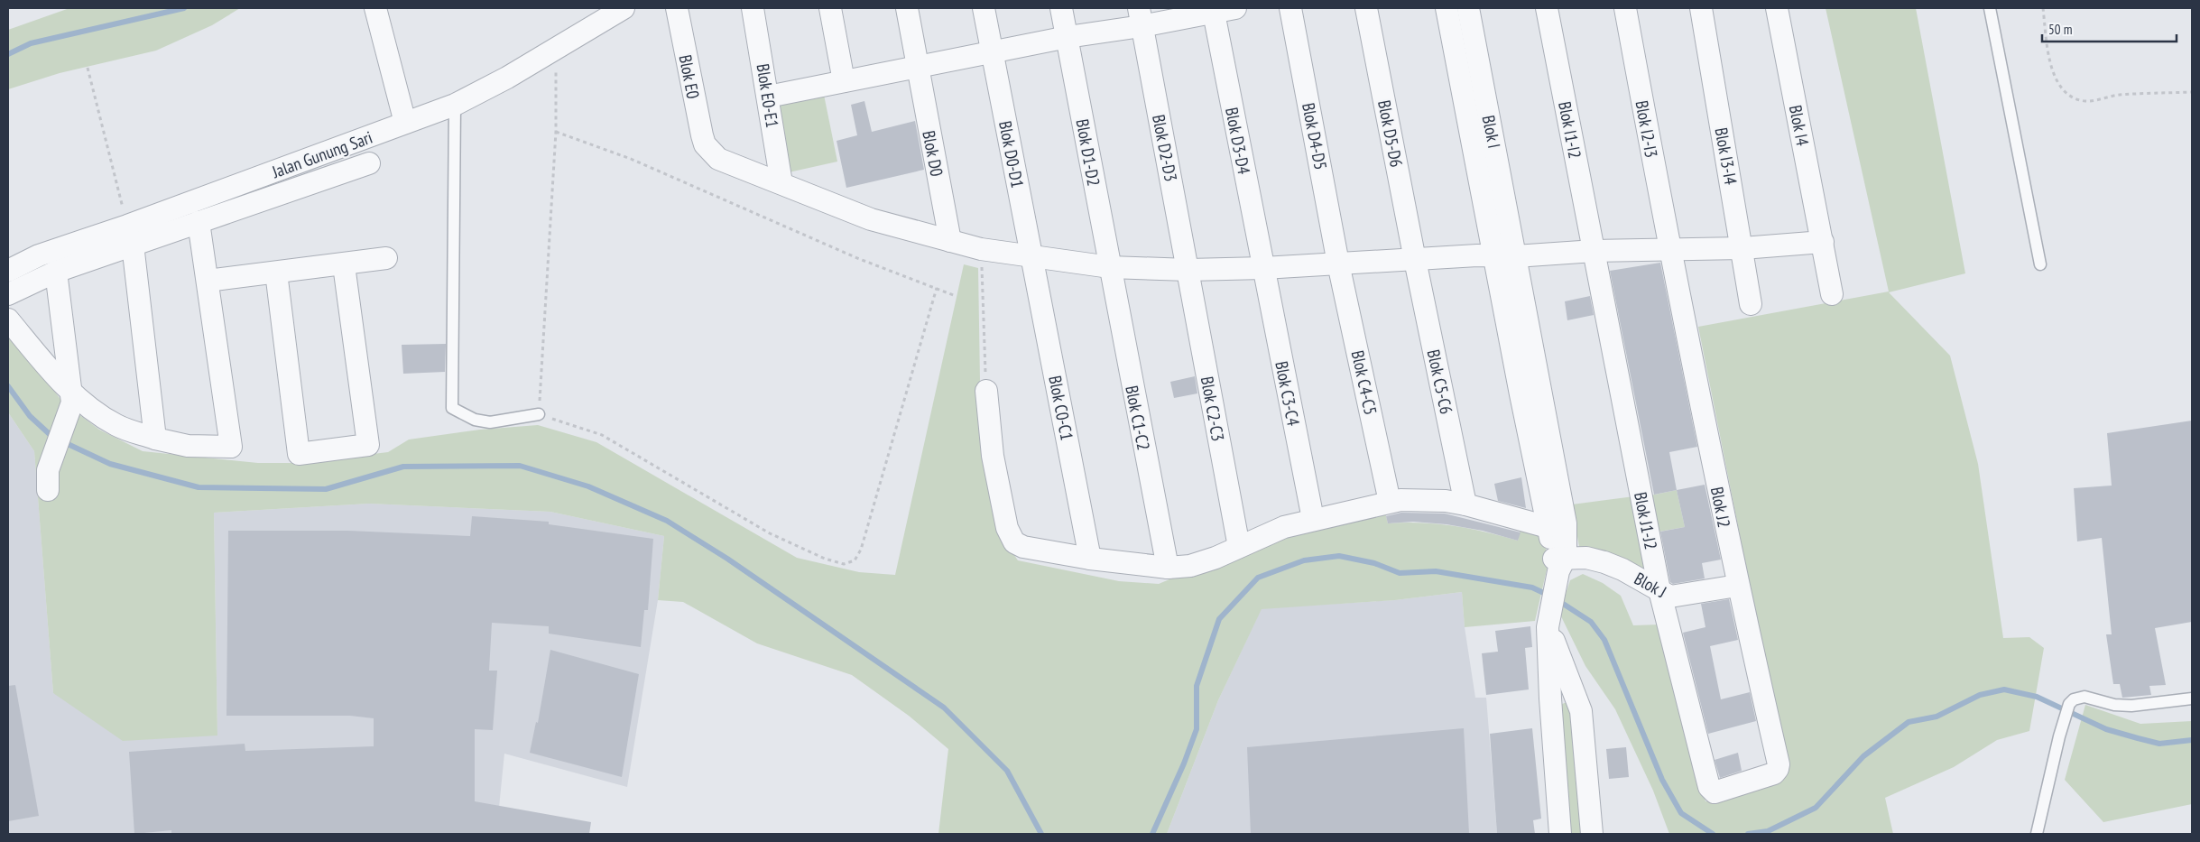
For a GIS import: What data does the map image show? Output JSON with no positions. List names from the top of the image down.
{
  "streets": {
    "street": [
      "Blok E0",
      "Blok E0-E1",
      "Blok I4",
      "Blok I2-I3",
      "Blok I1-I2",
      "Blok I",
      "Blok D5-D6",
      "Blok D4-D5",
      "Blok D3-D4",
      "Blok D2-D3",
      "Blok D1-D2",
      "Blok D0",
      "Jalan Gunung Sari",
      "Blok D0-D1",
      "Blok I3-I4",
      "Blok C5-C6",
      "Blok C4-C5",
      "Blok C3-C4",
      "Blok C0-C1",
      "Blok C2-C3",
      "Blok C1-C2",
      "Blok J2",
      "Blok J1-J2",
      "Blok J"
    ]
  },
  "crossings": [
    ["Blok E0", "Blok E0-E1"],
    ["Blok I2-I3", "Blok J2"],
    ["Blok I1-I2", "Blok J1-J2"],
    ["Blok D5-D6", "Blok C5-C6"],
    ["Blok D4-D5", "Blok C4-C5"],
    ["Blok D3-D4", "Blok C3-C4"],
    ["Blok D2-D3", "Blok C2-C3"],
    ["Blok D1-D2", "Blok C1-C2"],
    ["Blok D0-D1", "Blok C0-C1"],
    ["Blok J2", "Blok J1-J2"],
    ["Blok J2", "Blok J"],
    ["Blok J1-J2", "Blok J"]
  ],
  "scale_bar": "50 m"
}
